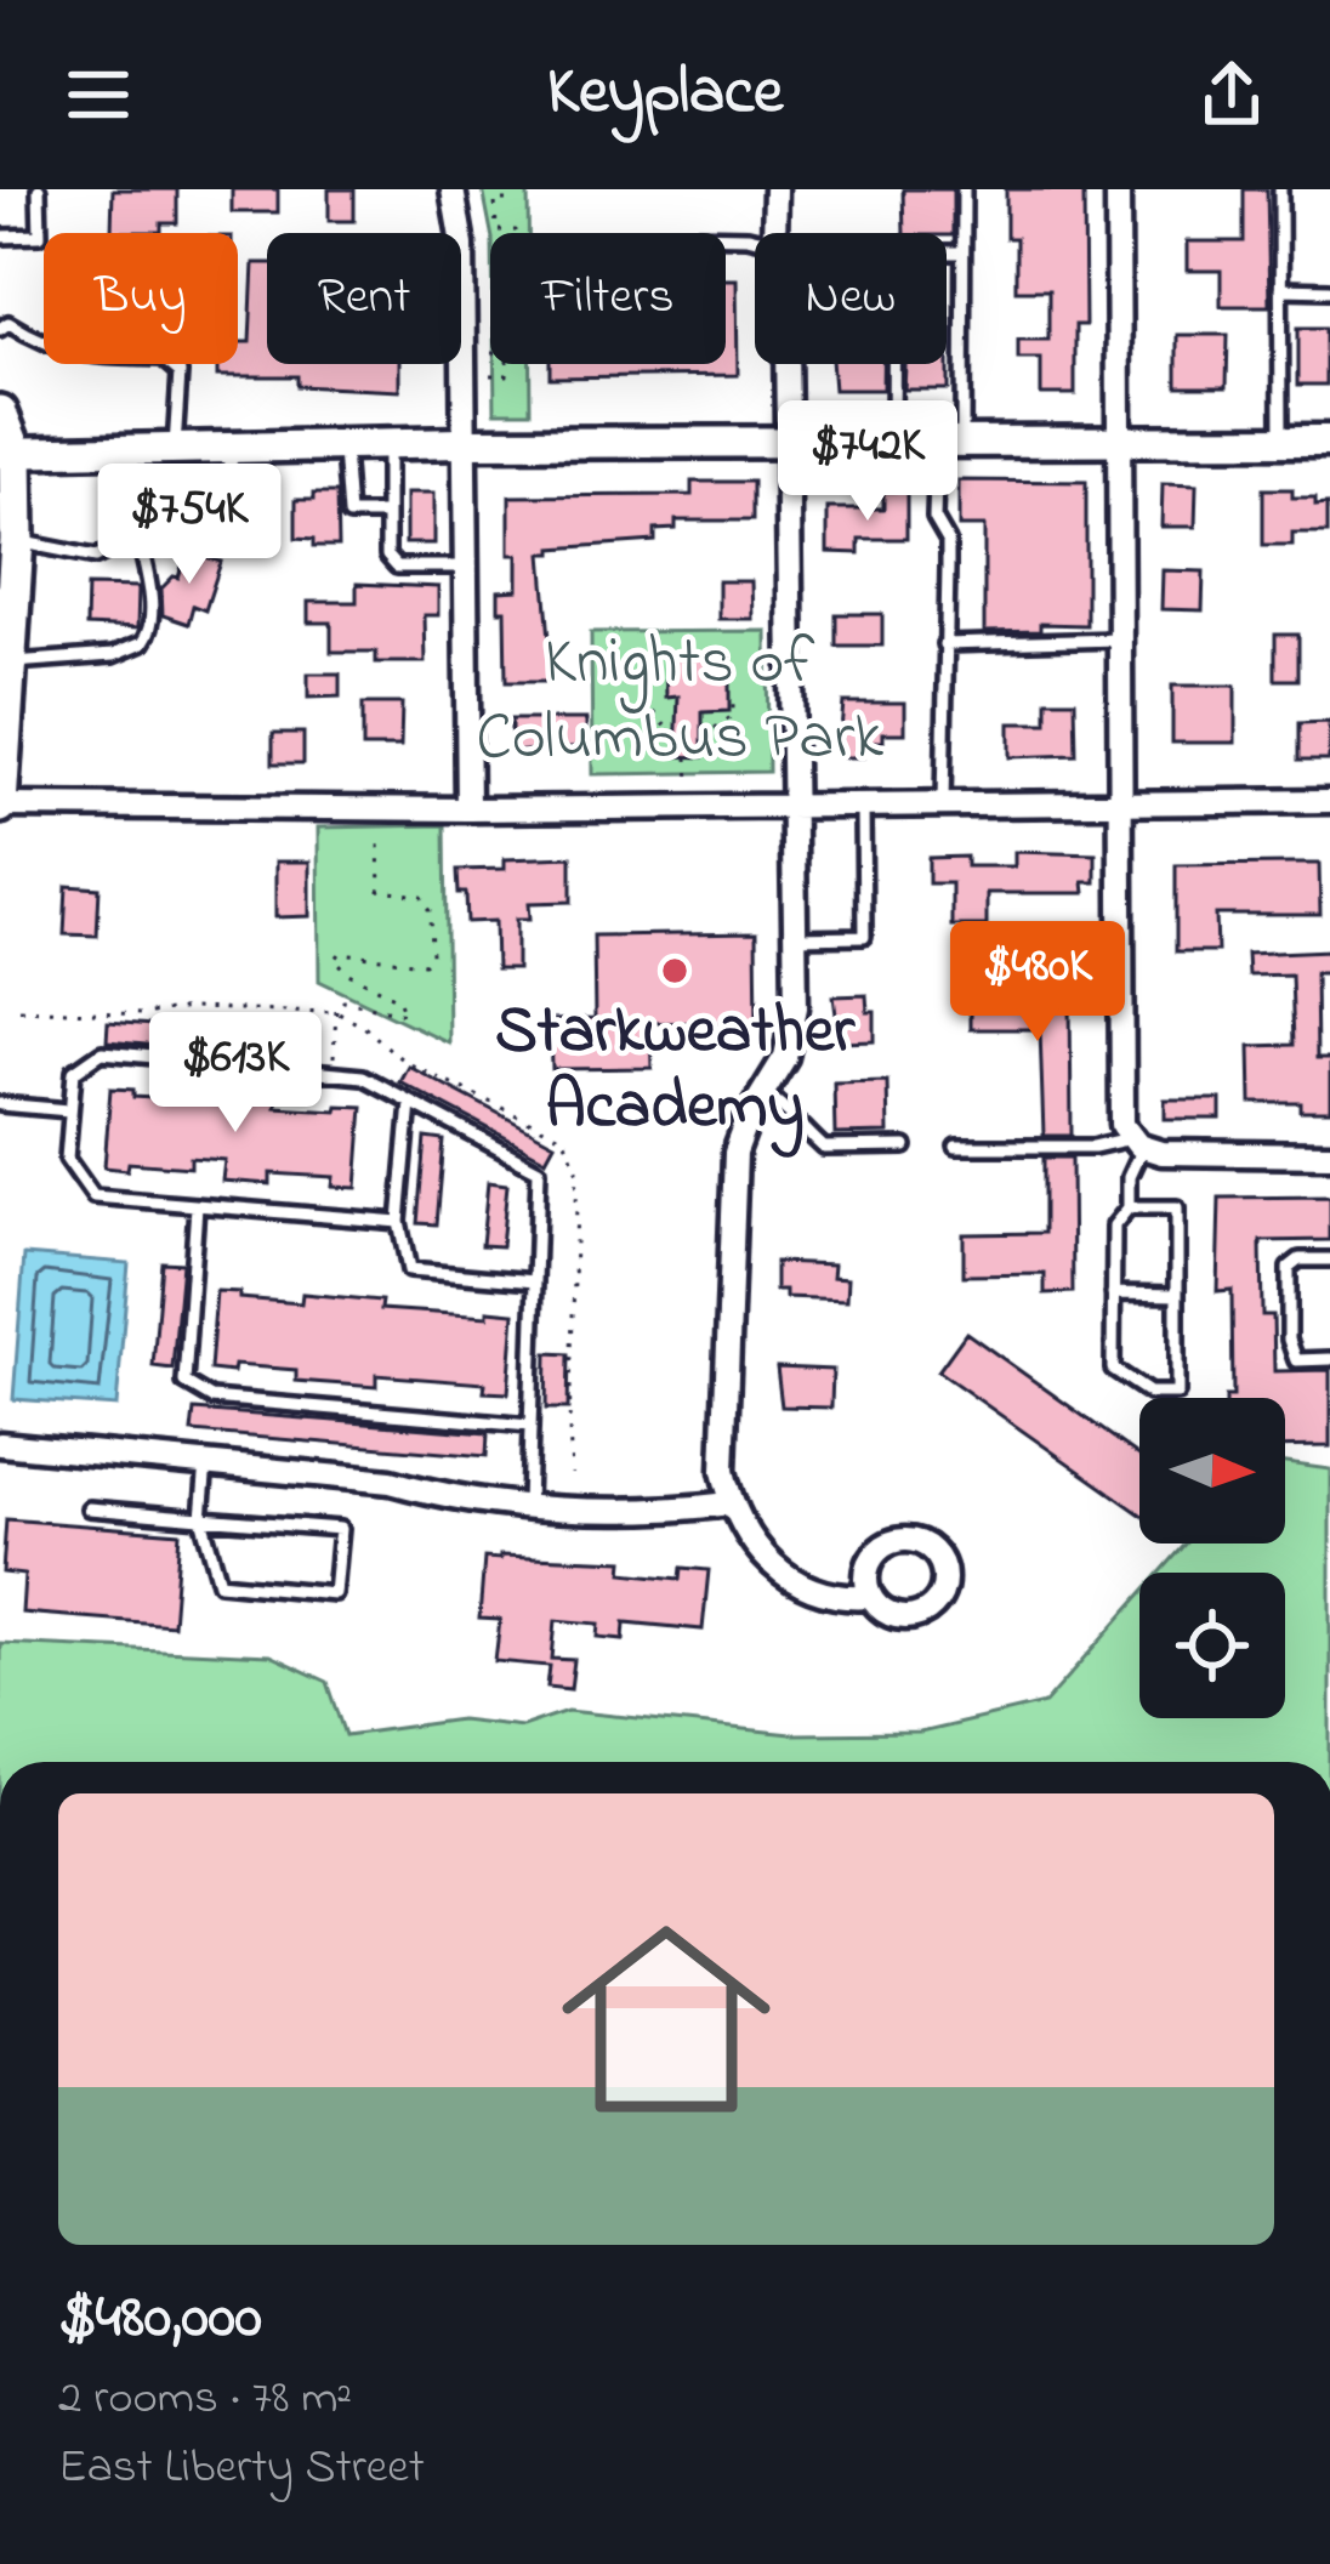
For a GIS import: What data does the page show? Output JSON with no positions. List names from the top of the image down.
{
  "parks": ["Knights of Columbus Park"],
  "places": ["Starkweather Academy"],
  "north": "right",
  "page": {
    "header": "Keyplace",
    "chip": [
      "Buy",
      "Rent",
      "Filters",
      "New"
    ],
    "price": [
      "$742K",
      "$754K",
      "$480K",
      "$613K"
    ],
    "list": [
      {
        "name": "$480,000",
        "note": "2 rooms · 78 m² · East Liberty Street"
      }
    ]
  }
}
